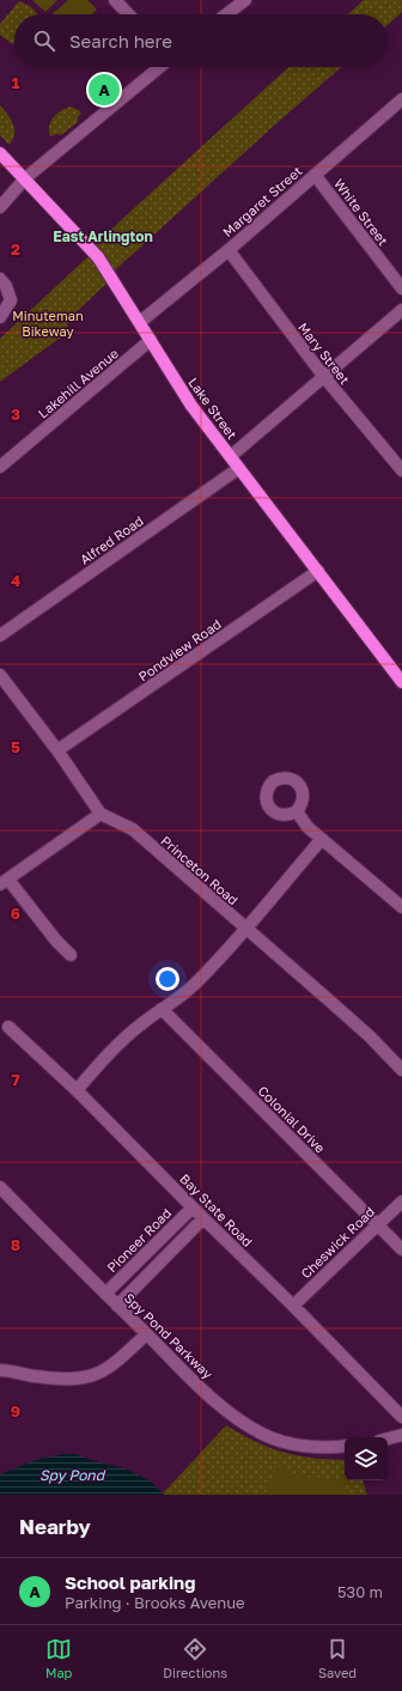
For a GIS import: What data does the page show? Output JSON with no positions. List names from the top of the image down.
{
  "streets": {
    "main road": ["Lake Street"],
    "street": [
      "Margaret Street",
      "White Street",
      "Mary Street",
      "Lakehill Avenue",
      "Alfred Road",
      "Pondview Road",
      "Princeton Road",
      "Colonial Drive",
      "Bay State Road",
      "Pioneer Road",
      "Cheswick Road",
      "Spy Pond Parkway"
    ]
  },
  "crossings": [
    ["Margaret Street", "White Street"],
    ["Margaret Street", "Mary Street"],
    ["Margaret Street", "Lake Street"],
    ["Lakehill Avenue", "Lake Street"],
    ["Lake Street", "Alfred Road"],
    ["Lake Street", "Pondview Road"],
    ["Colonial Drive", "Cheswick Road"],
    ["Bay State Road", "Pioneer Road"],
    ["Bay State Road", "Cheswick Road"],
    ["Pioneer Road", "Spy Pond Parkway"]
  ],
  "districts": ["East Arlington"],
  "water": ["Spy Pond"],
  "parks": ["Minuteman Bikeway"],
  "page": {
    "search": "Search here",
    "pins": "A",
    "heading": "Nearby",
    "list": [
      {
        "mark": "A",
        "name": "School parking",
        "note": "Parking · Brooks Avenue",
        "value": "530 m"
      }
    ],
    "nav": ["Map", "Directions", "Saved"]
  },
  "grid": {
    "rows": [
      "1",
      "2",
      "3",
      "4",
      "5",
      "6",
      "7",
      "8",
      "9"
    ]
  }
}
